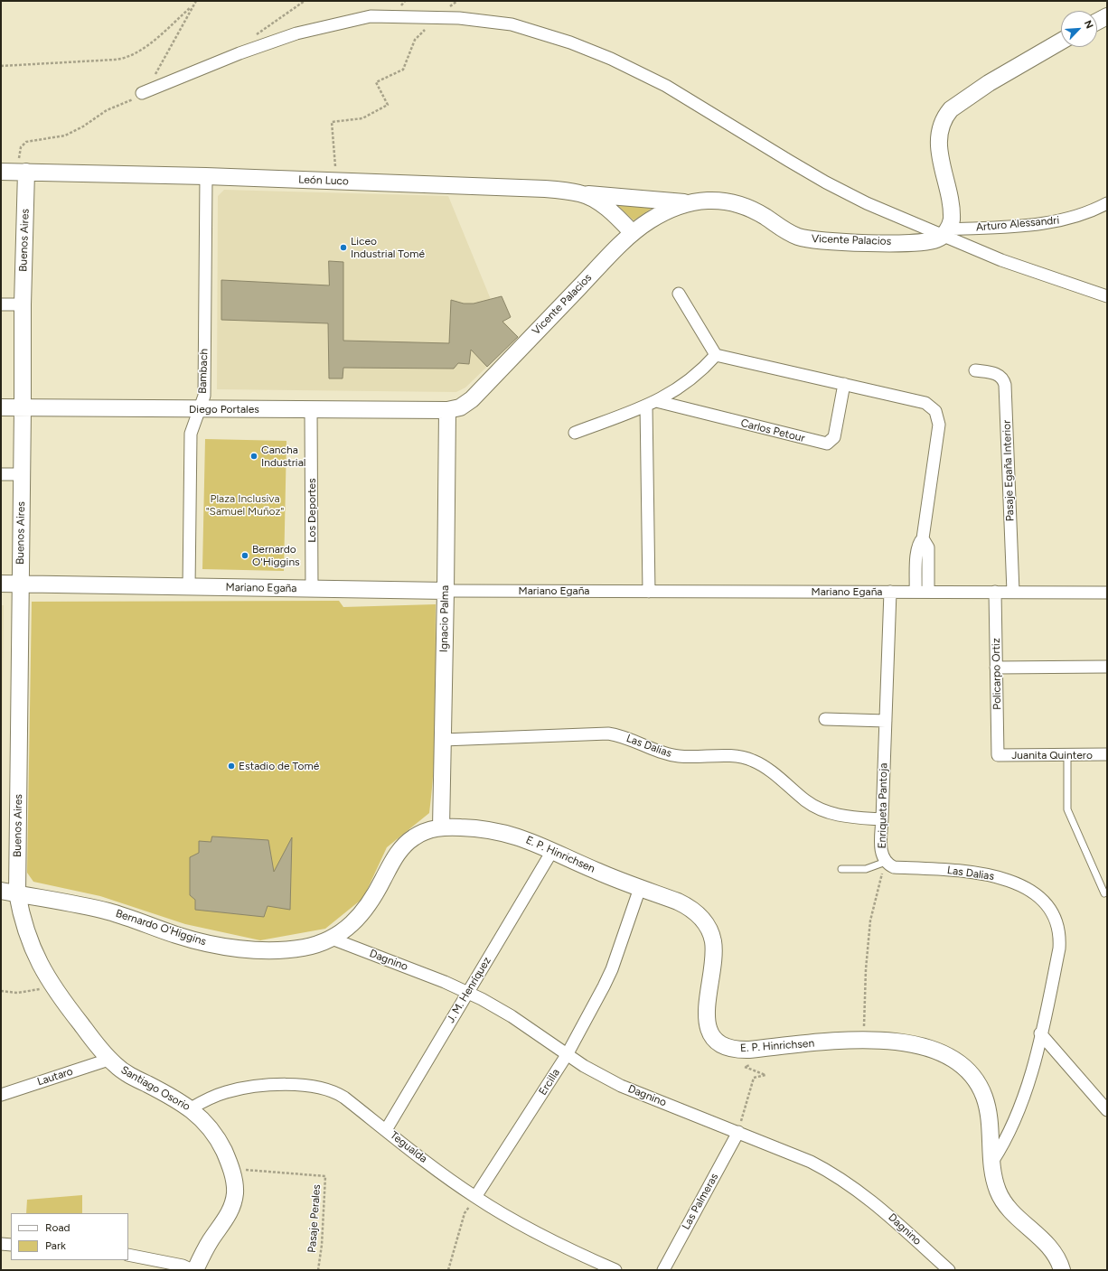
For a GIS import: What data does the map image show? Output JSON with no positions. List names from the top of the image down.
{
  "streets": {
    "street": [
      "León Luco",
      "Arturo Alessandri",
      "Buenos Aires",
      "Vicente Palacios",
      "Bambach",
      "Diego Portales",
      "Carlos Petour",
      "Pasaje Egaña Interior",
      "Los Deportes",
      "Mariano Egaña",
      "Ignacio Palma",
      "Policarpo Ortiz",
      "Las Dalias",
      "Juanita Quintero",
      "Enriqueta Pantoja",
      "E. P. Hinrichsen",
      "Bernardo O'Higgins",
      "Dagnino",
      "J. M. Henríquez",
      "Lautaro",
      "Ercilla",
      "Santiago Osorio",
      "Tegualda",
      "Las Palmeras"
    ],
    "path": ["Pasaje Perales"]
  },
  "crossings": [
    ["León Luco", "Buenos Aires"],
    ["León Luco", "Vicente Palacios"],
    ["León Luco", "Bambach"],
    ["Arturo Alessandri", "Vicente Palacios"],
    ["Buenos Aires", "Diego Portales"],
    ["Buenos Aires", "Mariano Egaña"],
    ["Buenos Aires", "Bernardo O'Higgins"],
    ["Buenos Aires", "Santiago Osorio"],
    ["Vicente Palacios", "Diego Portales"],
    ["Vicente Palacios", "Ignacio Palma"],
    ["Bambach", "Diego Portales"],
    ["Bambach", "Mariano Egaña"],
    ["Diego Portales", "Los Deportes"],
    ["Diego Portales", "Ignacio Palma"],
    ["Pasaje Egaña Interior", "Mariano Egaña"],
    ["Los Deportes", "Mariano Egaña"],
    ["Mariano Egaña", "Ignacio Palma"],
    ["Mariano Egaña", "Policarpo Ortiz"],
    ["Mariano Egaña", "Enriqueta Pantoja"],
    ["Ignacio Palma", "Las Dalias"],
    ["Ignacio Palma", "E. P. Hinrichsen"],
    ["Ignacio Palma", "Bernardo O'Higgins"],
    ["Policarpo Ortiz", "Juanita Quintero"],
    ["Las Dalias", "Enriqueta Pantoja"],
    ["Las Dalias", "E. P. Hinrichsen"],
    ["Enriqueta Pantoja", "E. P. Hinrichsen"],
    ["E. P. Hinrichsen", "Bernardo O'Higgins"],
    ["E. P. Hinrichsen", "J. M. Henríquez"],
    ["E. P. Hinrichsen", "Ercilla"],
    ["Bernardo O'Higgins", "Dagnino"],
    ["Bernardo O'Higgins", "Santiago Osorio"],
    ["Dagnino", "J. M. Henríquez"],
    ["Dagnino", "Ercilla"],
    ["Dagnino", "Las Palmeras"],
    ["J. M. Henríquez", "Tegualda"],
    ["Lautaro", "Santiago Osorio"],
    ["Ercilla", "Tegualda"],
    ["Santiago Osorio", "Tegualda"],
    ["Santiago Osorio", "Pasaje Perales"]
  ],
  "parks": ["Plaza Inclusiva \"Samuel Muñoz\""],
  "places": [
    "Liceo Industrial Tomé",
    "Cancha Industrial",
    "Bernardo O'Higgins",
    "Estadio de Tomé"
  ],
  "legend": ["Road", "Park"],
  "north": "top right"
}
